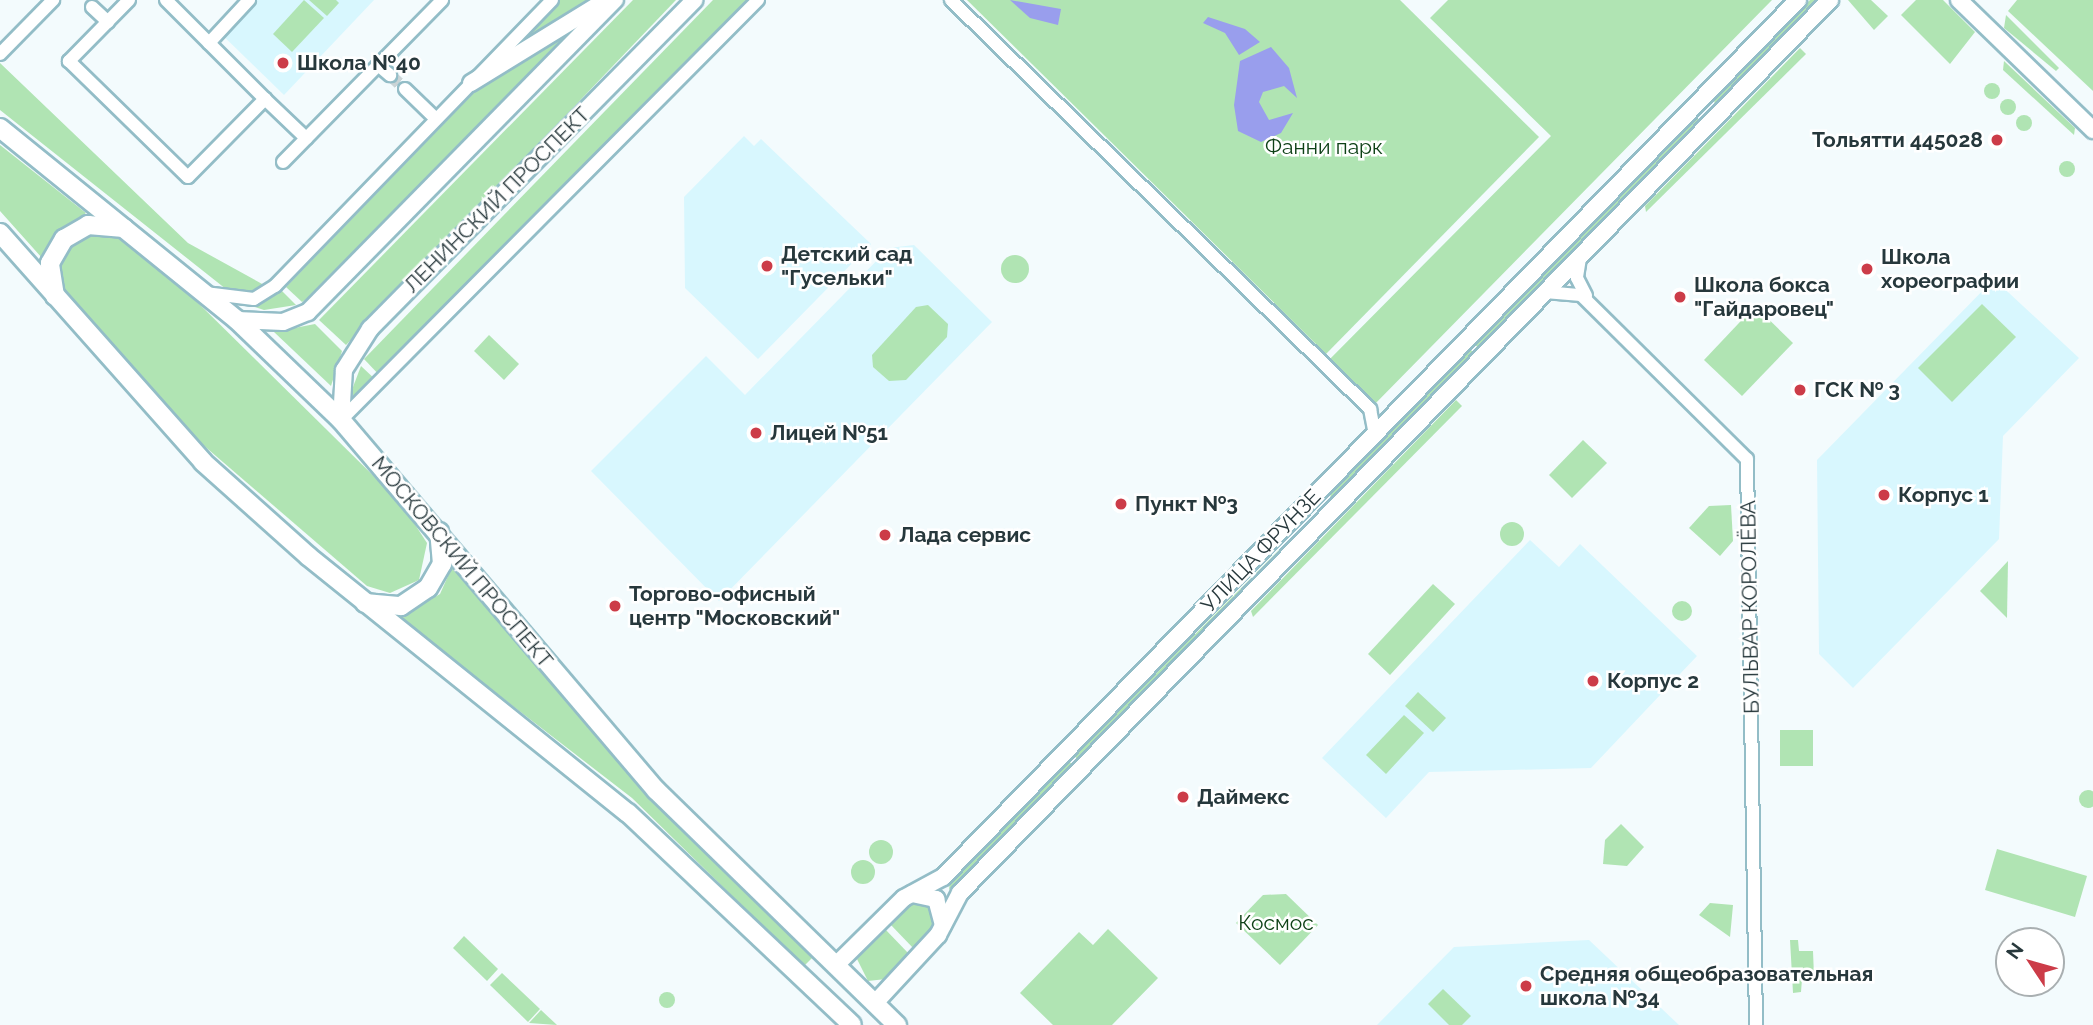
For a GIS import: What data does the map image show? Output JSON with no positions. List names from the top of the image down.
{
  "streets": {
    "main road": ["ЛЕНИНСКИЙ ПРОСПЕКТ", "УЛИЦА ФРУНЗЕ", "МОСКОВСКИЙ ПРОСПЕКТ"],
    "street": ["БУЛЬВАР КОРОЛЁВА"]
  },
  "crossings": [
    ["ЛЕНИНСКИЙ ПРОСПЕКТ", "МОСКОВСКИЙ ПРОСПЕКТ"],
    ["УЛИЦА ФРУНЗЕ", "МОСКОВСКИЙ ПРОСПЕКТ"],
    ["УЛИЦА ФРУНЗЕ", "БУЛЬВАР КОРОЛЁВА"]
  ],
  "parks": ["Фанни парк", "Космос"],
  "places": [
    "Школа №40",
    "Тольятти 445028",
    "Детский сад \"Гусельки\"",
    "Школа хореографии",
    "Школа бокса \"Гайдаровец\"",
    "ГСК № 3",
    "Лицей №51",
    "Корпус 1",
    "Пункт №3",
    "Лада сервис",
    "Торгово-офисный центр \"Московский\"",
    "Корпус 2",
    "Даймекс",
    "Средняя общеобразовательная школа №34"
  ],
  "north": "top left"
}
